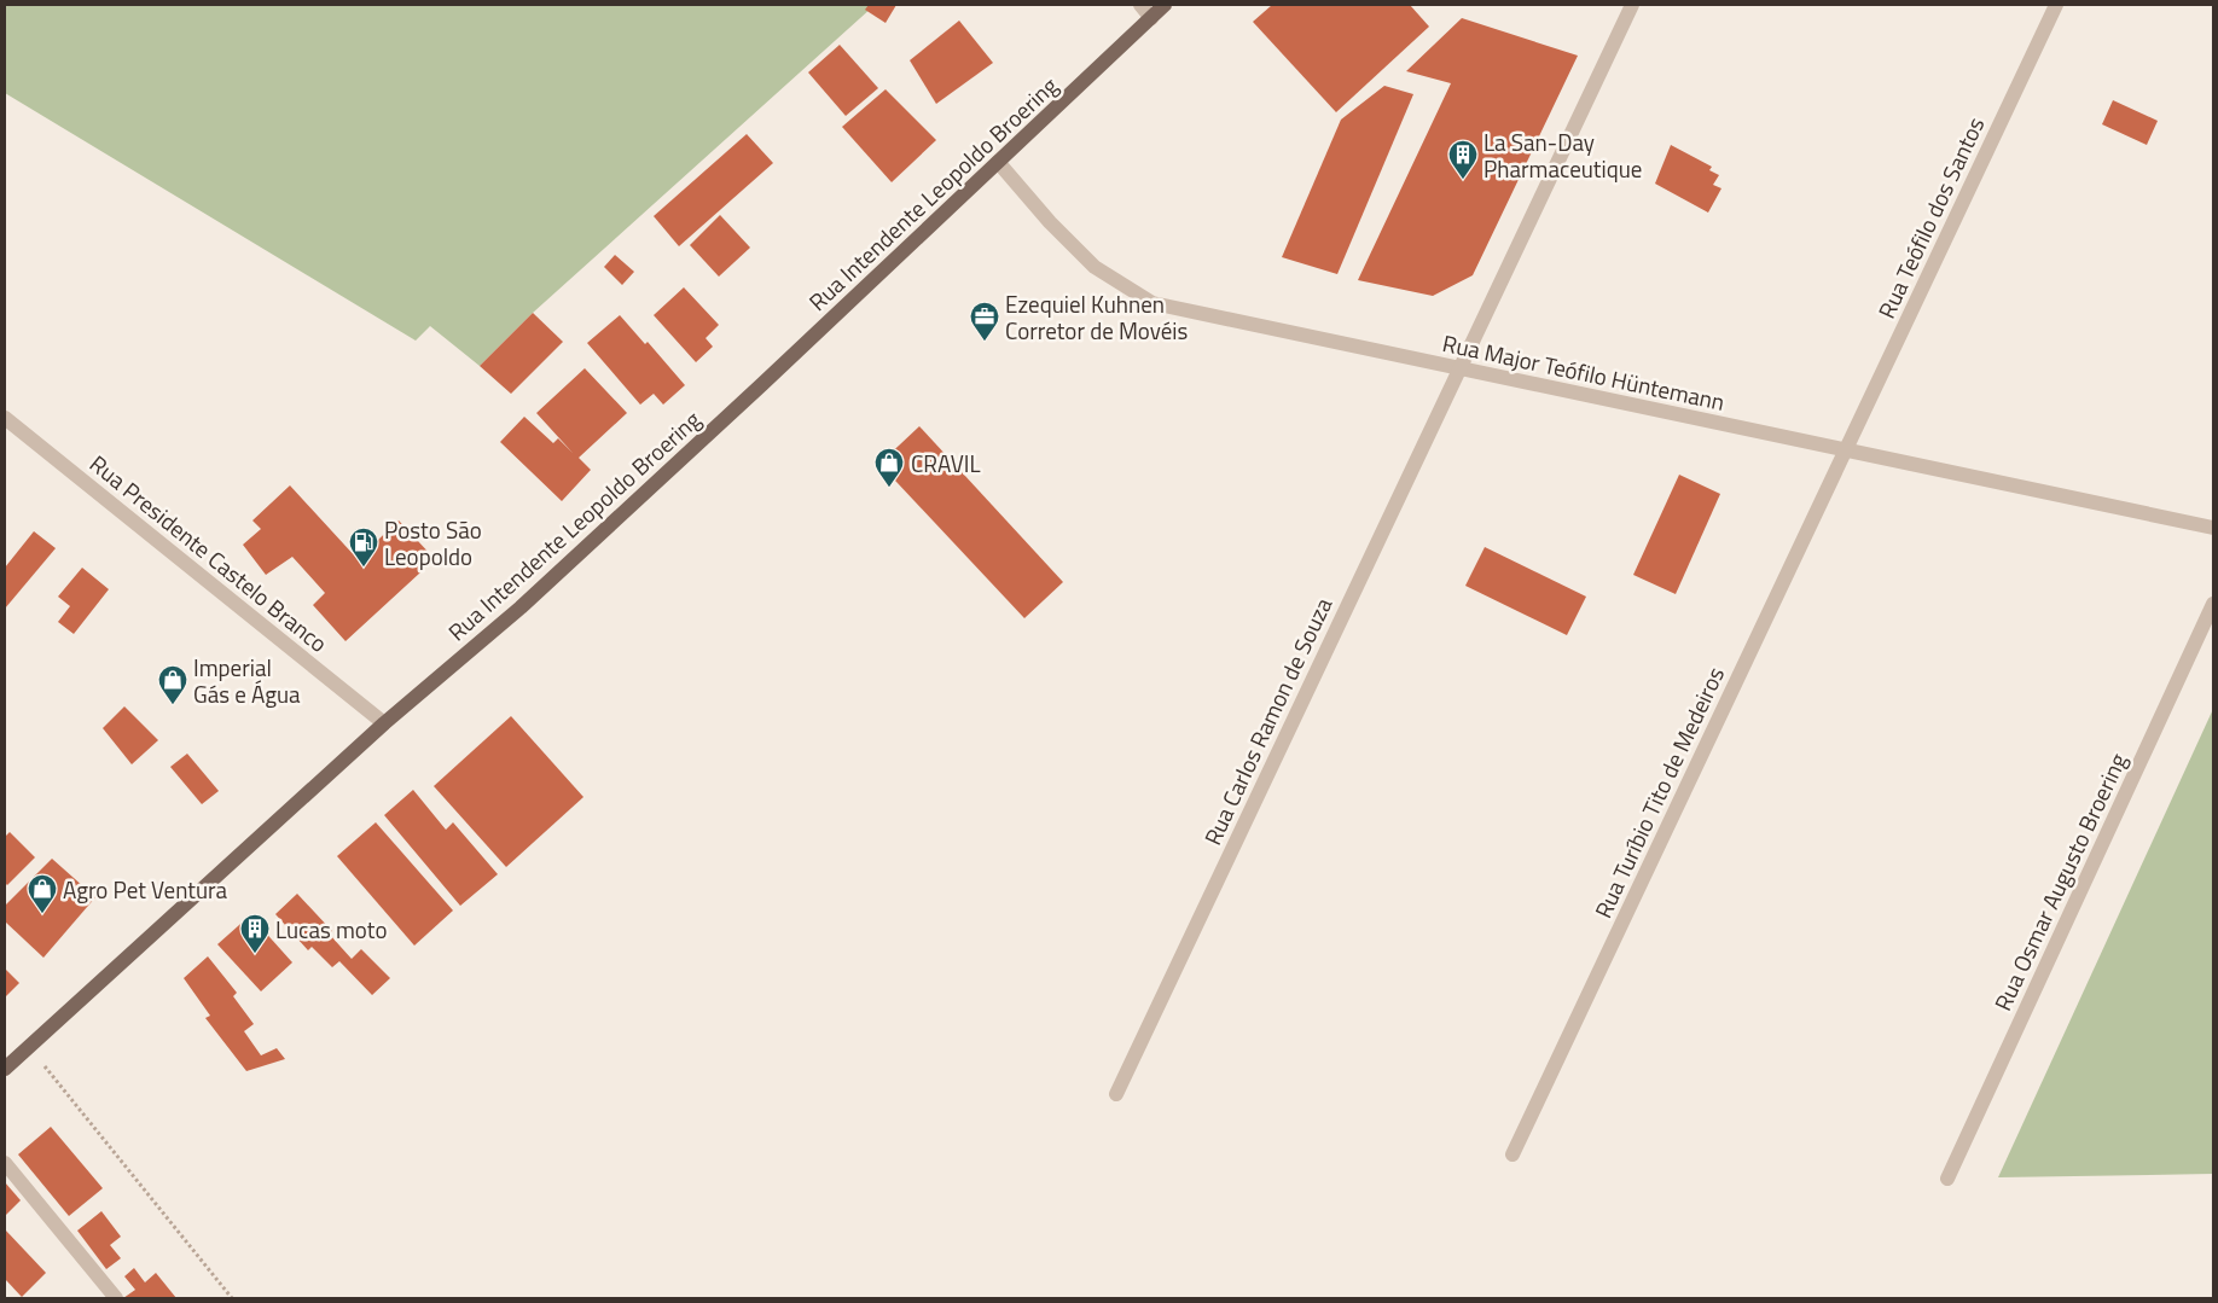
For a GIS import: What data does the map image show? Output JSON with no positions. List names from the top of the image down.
{
  "streets": {
    "main road": ["Rua Intendente Leopoldo Broering"],
    "street": [
      "Rua Teófilo dos Santos",
      "Rua Major Teófilo Hüntemann",
      "Rua Presidente Castelo Branco",
      "Rua Carlos Ramon de Souza",
      "Rua Turíbio Tito de Medeiros",
      "Rua Osmar Augusto Broering"
    ]
  },
  "crossings": [
    ["Rua Intendente Leopoldo Broering", "Rua Major Teófilo Hüntemann"],
    ["Rua Intendente Leopoldo Broering", "Rua Presidente Castelo Branco"],
    ["Rua Teófilo dos Santos", "Rua Major Teófilo Hüntemann"],
    ["Rua Teófilo dos Santos", "Rua Turíbio Tito de Medeiros"],
    ["Rua Major Teófilo Hüntemann", "Rua Carlos Ramon de Souza"],
    ["Rua Major Teófilo Hüntemann", "Rua Turíbio Tito de Medeiros"]
  ],
  "places": {
    "building": ["La San-Day Pharmaceutique", "Lucas moto"],
    "office": ["Ezequiel Kuhnen Corretor de Movéis"],
    "shop": ["CRAVIL", "Imperial Gás e Água", "Agro Pet Ventura"],
    "fuel station": ["Posto São Leopoldo"]
  }
}
